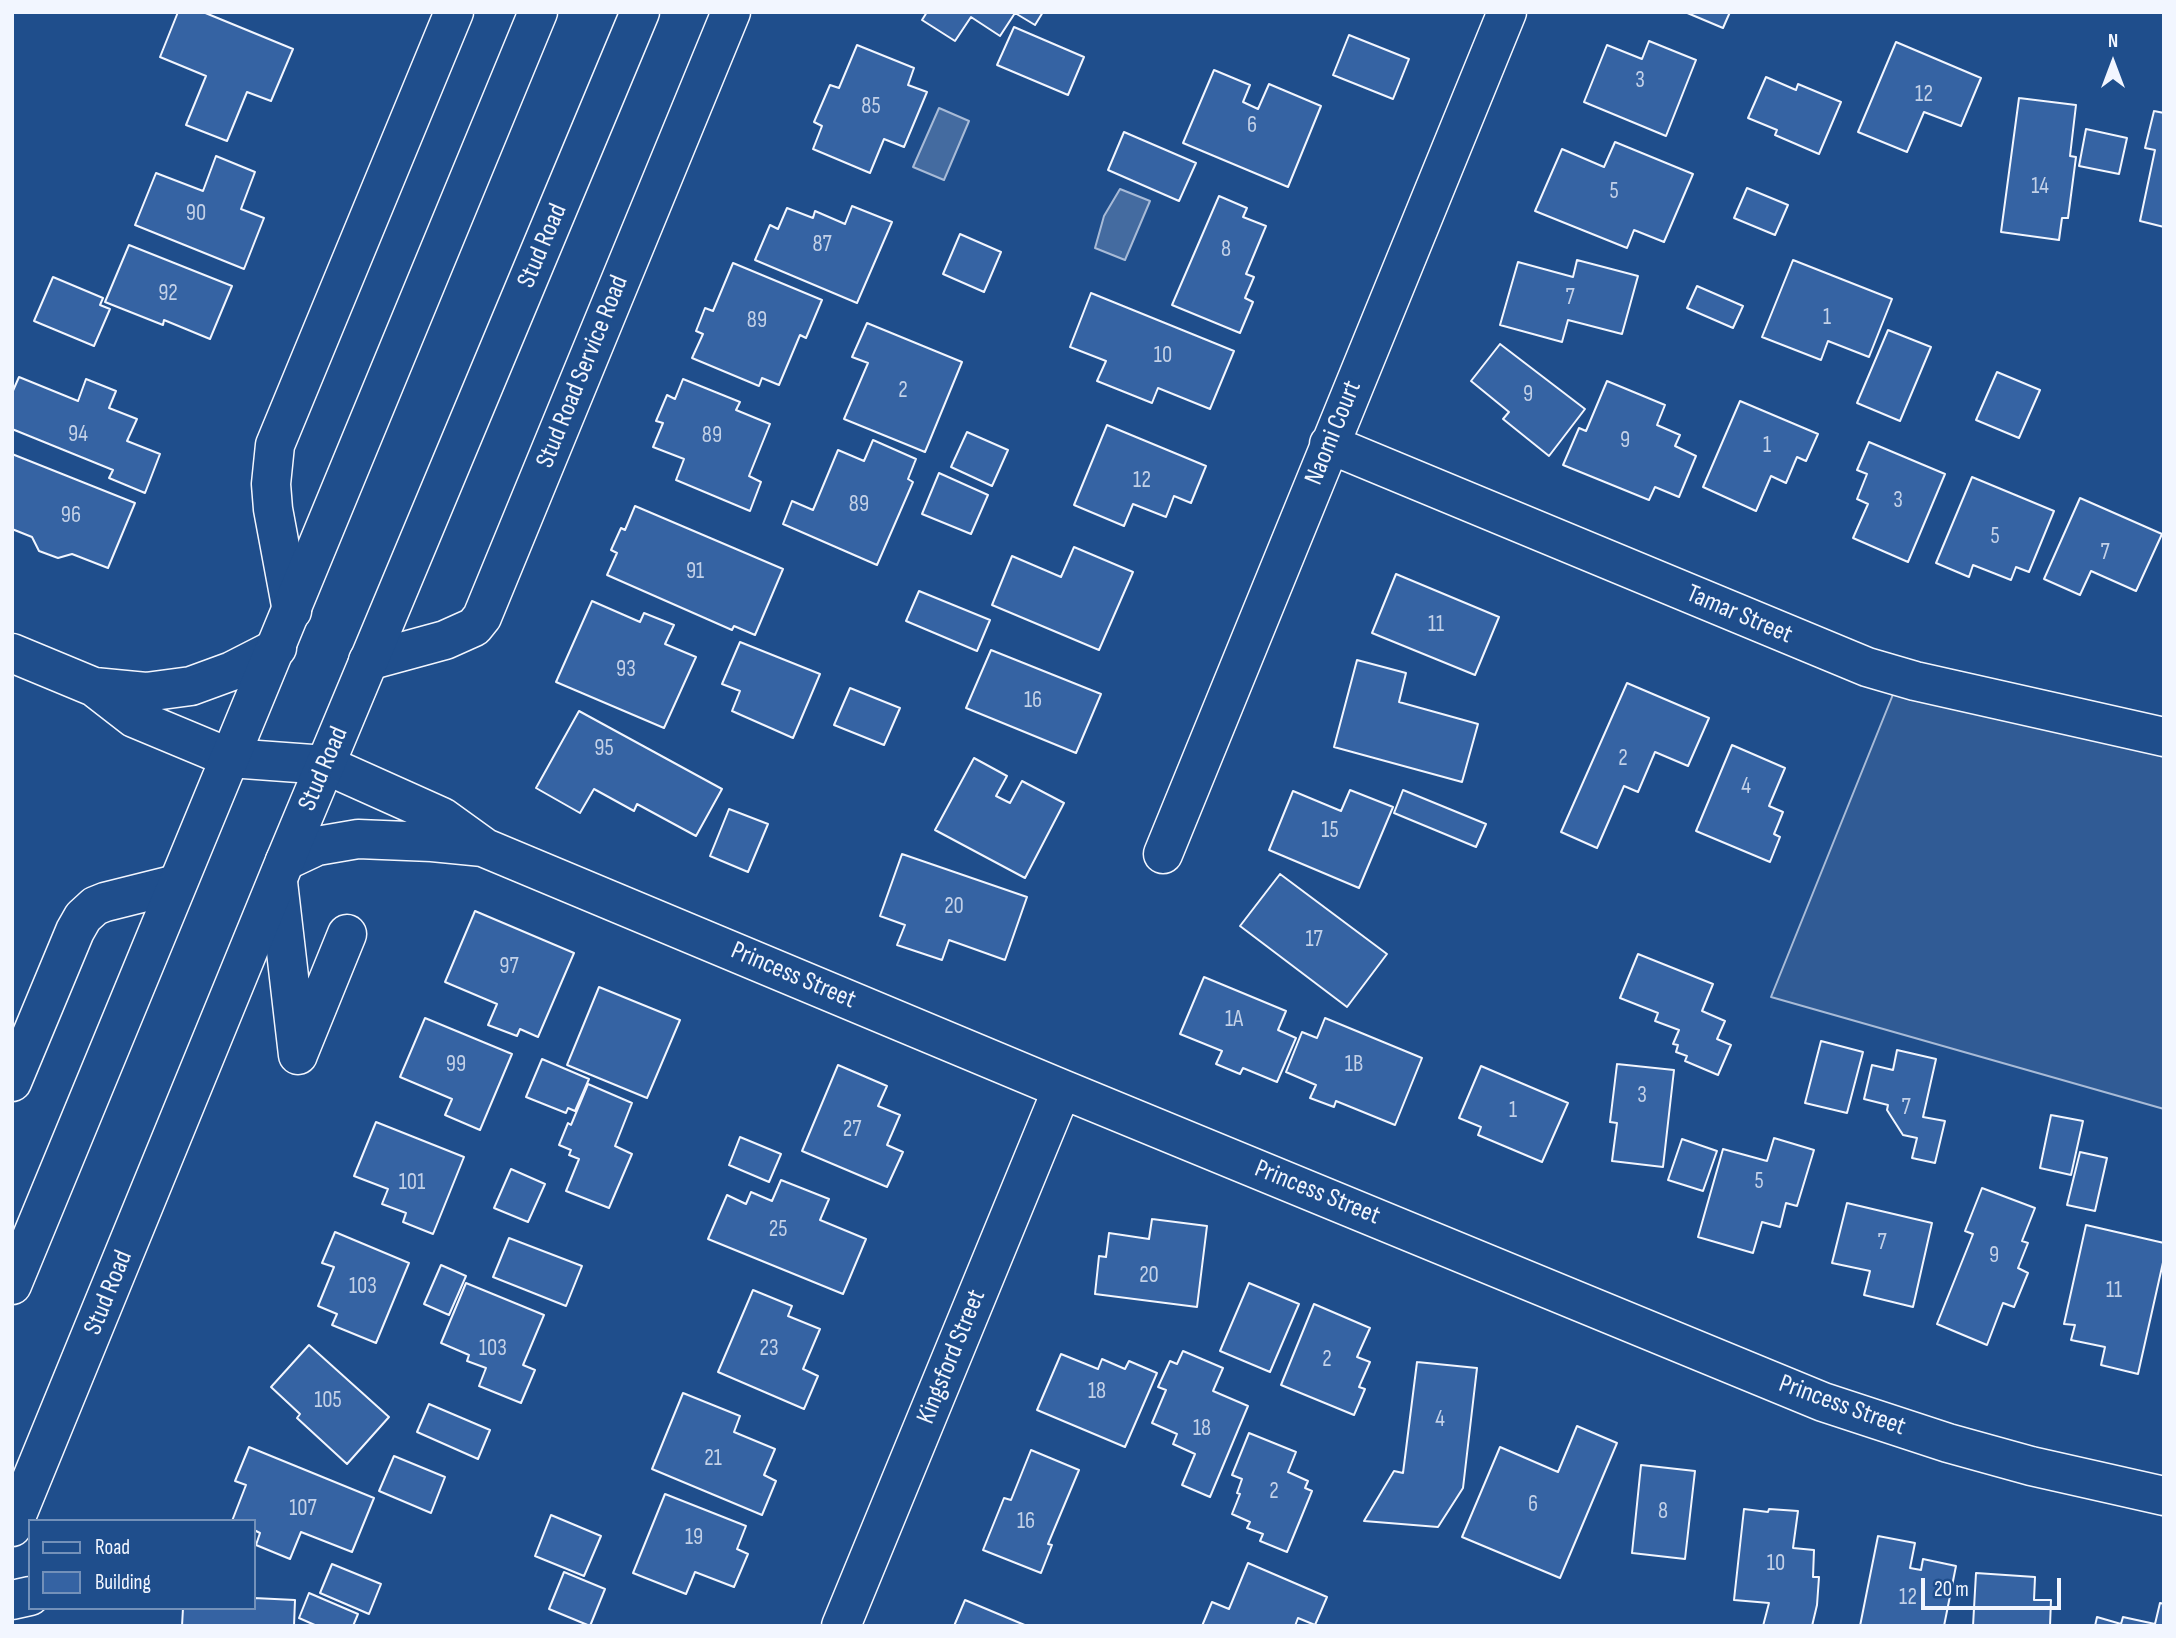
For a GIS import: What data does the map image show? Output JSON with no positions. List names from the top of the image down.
{
  "streets": {
    "street": [
      "Stud Road",
      "Stud Road Service Road",
      "Naomi Court",
      "Tamar Street",
      "Princess Street",
      "Kingsford Street"
    ]
  },
  "crossings": [
    ["Stud Road", "Stud Road Service Road"],
    ["Stud Road", "Princess Street"],
    ["Naomi Court", "Tamar Street"],
    ["Princess Street", "Kingsford Street"]
  ],
  "house_numbers": [
    "3",
    "12",
    "85",
    "6",
    "14",
    "5",
    "90",
    "87",
    "8",
    "92",
    "7",
    "1",
    "89",
    "10",
    "2",
    "9",
    "94",
    "89",
    "9",
    "1",
    "12",
    "3",
    "89",
    "96",
    "5",
    "7",
    "91",
    "11",
    "93",
    "16",
    "95",
    "2",
    "4",
    "15",
    "20",
    "17",
    "97",
    "1A",
    "99",
    "1B",
    "3",
    "7",
    "1",
    "27",
    "5",
    "101",
    "25",
    "7",
    "9",
    "20",
    "103",
    "11",
    "103",
    "23",
    "2",
    "18",
    "105",
    "4",
    "18",
    "21",
    "2",
    "6",
    "107",
    "8",
    "16",
    "19",
    "10",
    "12"
  ],
  "legend": ["Road", "Building"],
  "scale_bar": "20 m",
  "north": "top"
}
